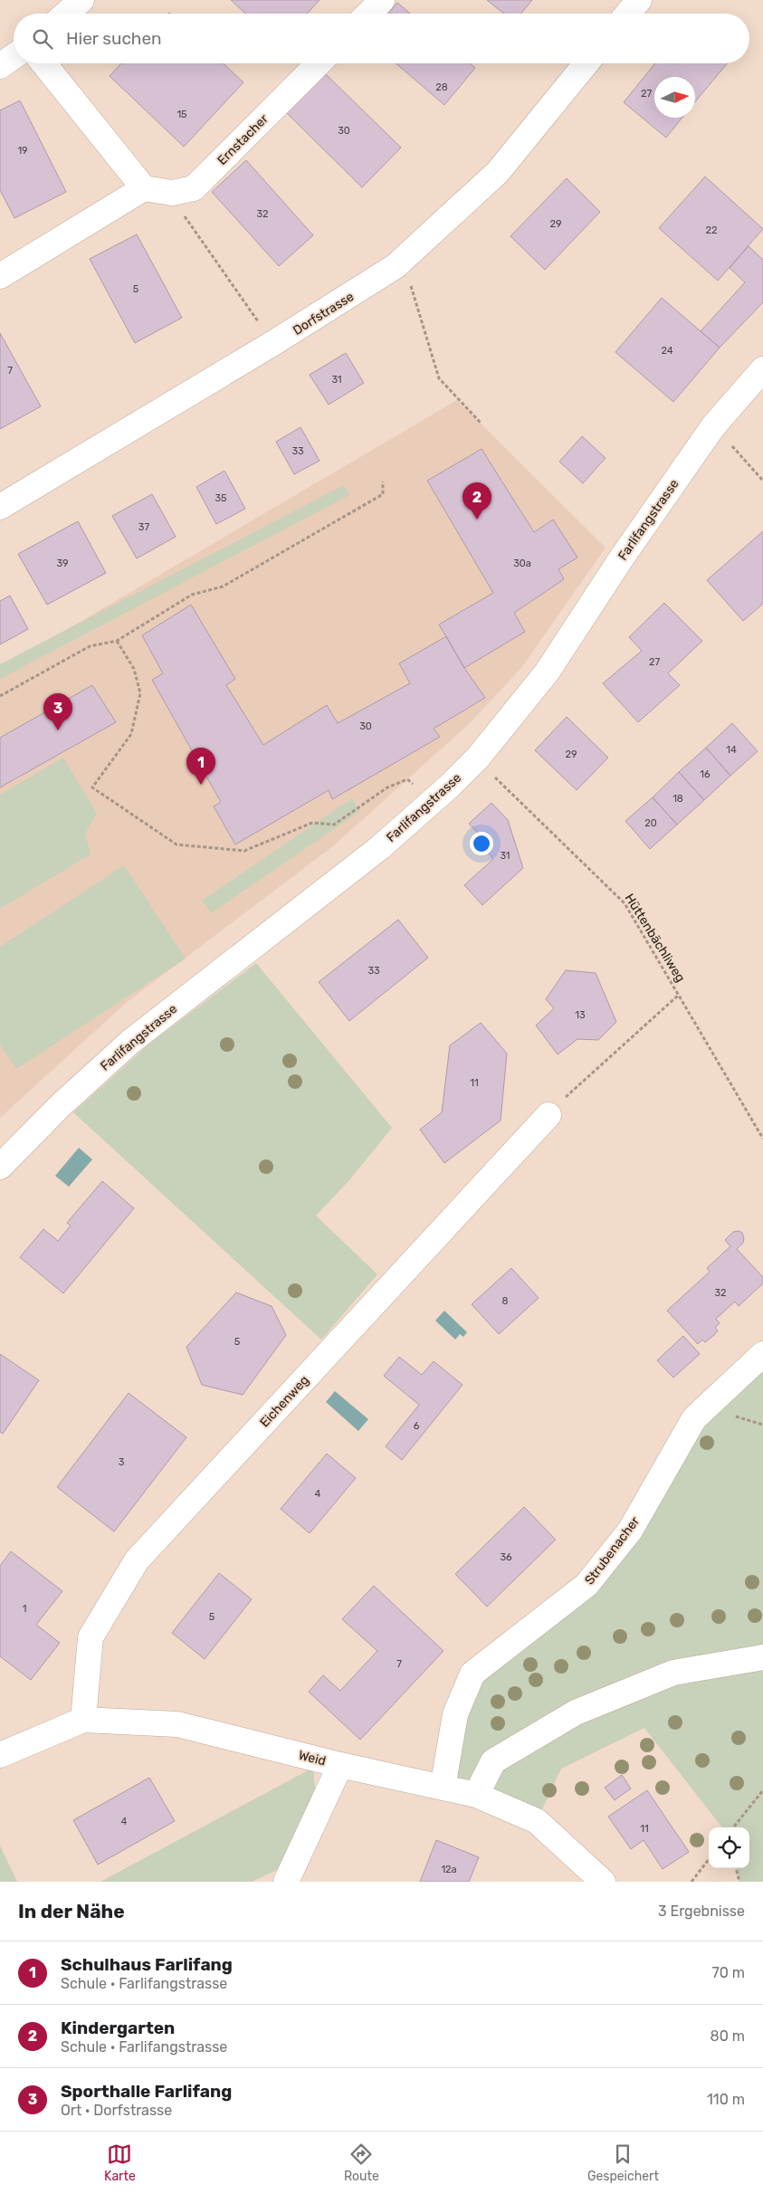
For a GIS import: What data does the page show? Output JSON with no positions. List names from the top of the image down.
{
  "streets": {
    "street": [
      "Ernstacher",
      "Dorfstrasse",
      "Farlifangstrasse",
      "Eichenweg",
      "Strubenacher",
      "Weid"
    ],
    "path": ["Hüttenbächliweg"]
  },
  "crossings": [
    ["Eichenweg", "Weid"],
    ["Strubenacher", "Weid"]
  ],
  "house_numbers": [
    "28",
    "27",
    "15",
    "30",
    "19",
    "32",
    "29",
    "22",
    "5",
    "24",
    "7",
    "31",
    "33",
    "35",
    "37",
    "39",
    "30a",
    "27",
    "30",
    "14",
    "29",
    "16",
    "18",
    "20",
    "31",
    "33",
    "13",
    "11",
    "32",
    "8",
    "5",
    "6",
    "3",
    "4",
    "36",
    "1",
    "5",
    "7",
    "4",
    "11",
    "12a"
  ],
  "north": "right",
  "page": {
    "search": "Hier suchen",
    "pins": ["2", "3", "1"],
    "heading": ["In der Nähe", "3 Ergebnisse"],
    "list": [
      {
        "mark": "1",
        "name": "Schulhaus Farlifang",
        "note": "Schule · Farlifangstrasse",
        "value": "70 m"
      },
      {
        "mark": "2",
        "name": "Kindergarten",
        "note": "Schule · Farlifangstrasse",
        "value": "80 m"
      },
      {
        "mark": "3",
        "name": "Sporthalle Farlifang",
        "note": "Ort · Dorfstrasse",
        "value": "110 m"
      }
    ],
    "nav": ["Karte", "Route", "Gespeichert"]
  }
}
